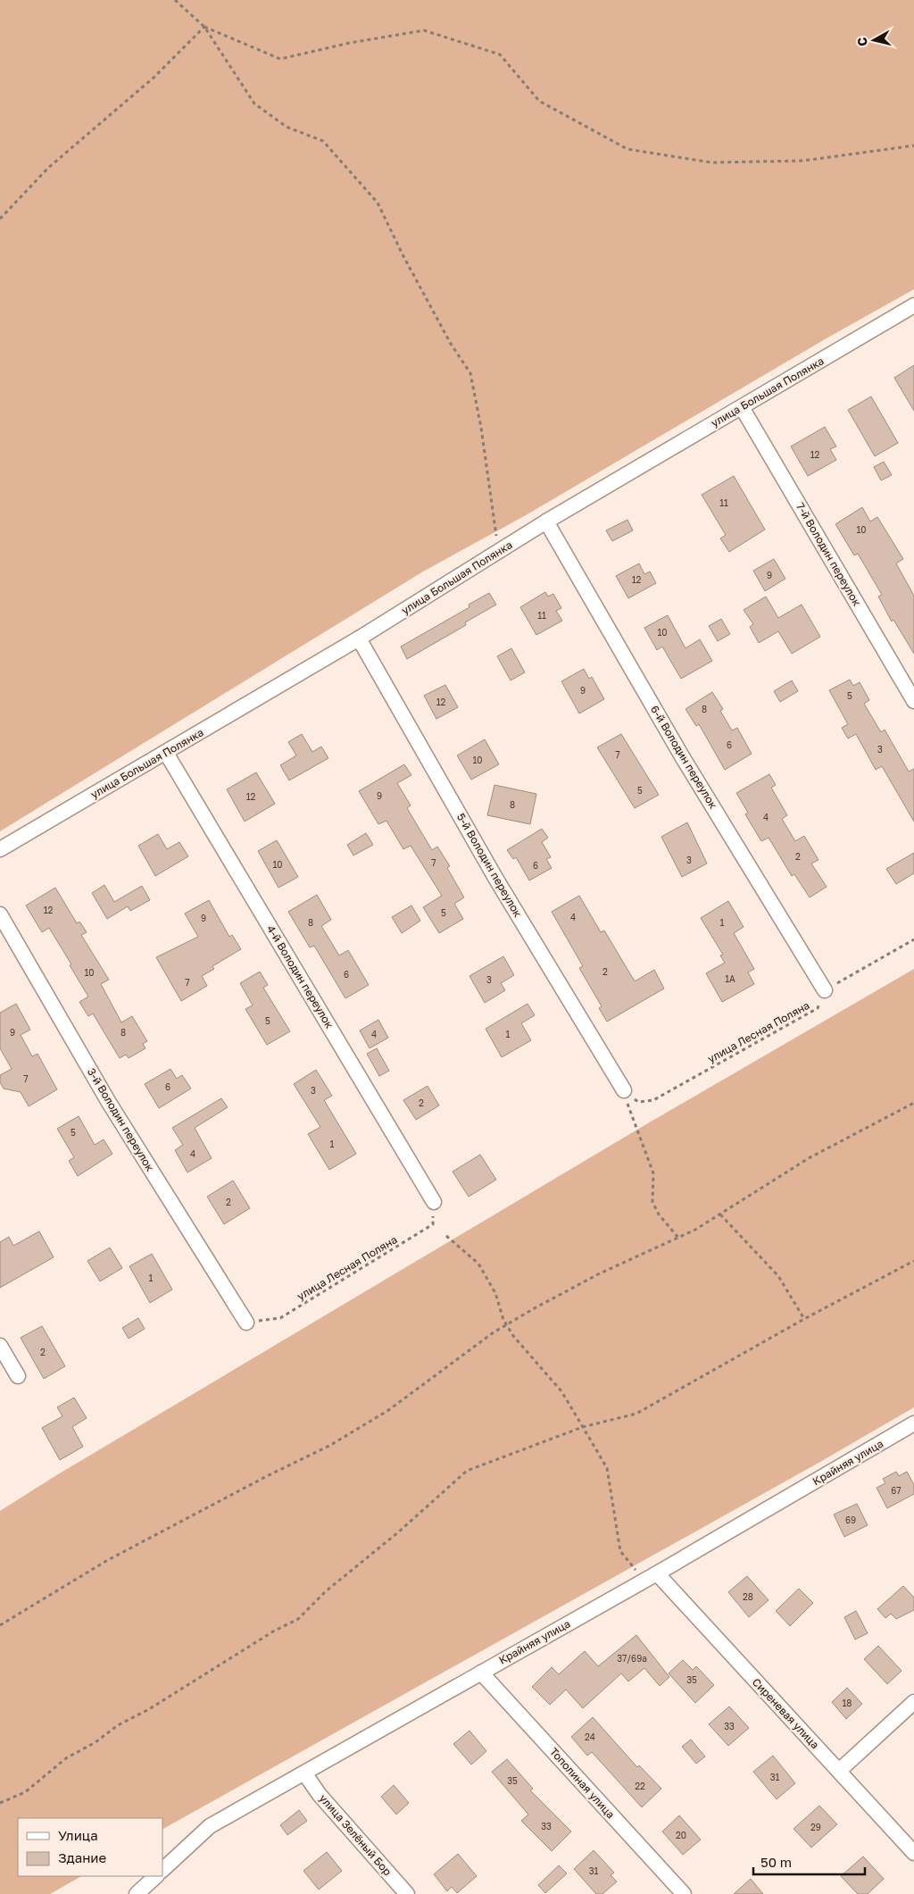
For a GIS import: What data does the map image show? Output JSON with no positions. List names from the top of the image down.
{
  "streets": {
    "street": [
      "улица Большая Полянка",
      "7-й Володин переулок",
      "6-й Володин переулок",
      "5-й Володин переулок",
      "4-й Володин переулок",
      "3-й Володин переулок",
      "Крайняя улица",
      "Сиреневая улица",
      "Тополиная улица",
      "улица Зелёный Бор"
    ],
    "path": ["улица Лесная Поляна"]
  },
  "crossings": [
    ["улица Большая Полянка", "7-й Володин переулок"],
    ["улица Большая Полянка", "6-й Володин переулок"],
    ["улица Большая Полянка", "5-й Володин переулок"],
    ["улица Большая Полянка", "4-й Володин переулок"],
    ["6-й Володин переулок", "улица Лесная Поляна"],
    ["5-й Володин переулок", "улица Лесная Поляна"],
    ["4-й Володин переулок", "улица Лесная Поляна"],
    ["улица Лесная Поляна", "3-й Володин переулок"],
    ["Крайняя улица", "Сиреневая улица"],
    ["Крайняя улица", "Тополиная улица"],
    ["Крайняя улица", "улица Зелёный Бор"]
  ],
  "house_numbers": [
    "12",
    "11",
    "10",
    "9",
    "12",
    "11",
    "10",
    "9",
    "5",
    "12",
    "8",
    "6",
    "3",
    "7",
    "10",
    "5",
    "9",
    "12",
    "8",
    "4",
    "2",
    "3",
    "7",
    "10",
    "6",
    "12",
    "5",
    "4",
    "9",
    "8",
    "1",
    "2",
    "10",
    "6",
    "1А",
    "3",
    "7",
    "5",
    "9",
    "8",
    "4",
    "1",
    "7",
    "6",
    "3",
    "2",
    "5",
    "1",
    "4",
    "2",
    "1",
    "2",
    "67",
    "69",
    "28",
    "37/69а",
    "35",
    "18",
    "33",
    "24",
    "31",
    "35",
    "22",
    "33",
    "29",
    "20",
    "31"
  ],
  "legend": ["Улица", "Здание"],
  "scale_bar": "50 m",
  "north": "left"
}
